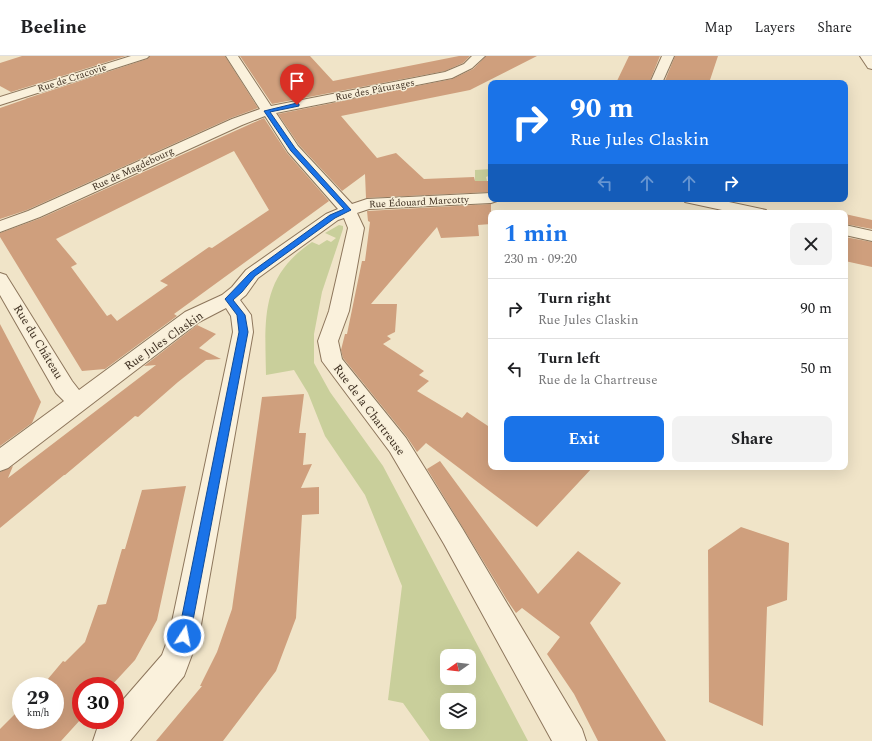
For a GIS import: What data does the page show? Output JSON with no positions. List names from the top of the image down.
{
  "streets": {
    "street": [
      "Rue de Cracovie",
      "Rue des Pâturages",
      "Rue de Magdebourg",
      "Rue Édouard Marcotty",
      "Rue Jules Claskin",
      "Rue du Château",
      "Rue de la Chartreuse"
    ]
  },
  "crossings": [
    ["Rue des Pâturages", "Rue de Magdebourg"],
    ["Rue des Pâturages", "Rue de la Chartreuse"],
    ["Rue de Magdebourg", "Rue de la Chartreuse"],
    ["Rue Édouard Marcotty", "Rue Jules Claskin"],
    ["Rue Édouard Marcotty", "Rue de la Chartreuse"],
    ["Rue Jules Claskin", "Rue du Château"],
    ["Rue Jules Claskin", "Rue de la Chartreuse"]
  ],
  "north": "left",
  "page": {
    "header": "Beeline",
    "nav": ["Map", "Layers", "Share"],
    "turn": ["90 m", "Rue Jules Claskin"],
    "heading": ["1 min", "230 m · 09:20"],
    "list": [
      {
        "name": "Turn right",
        "note": "Rue Jules Claskin",
        "value": "90 m"
      },
      {
        "name": "Turn left",
        "note": "Rue de la Chartreuse",
        "value": "50 m"
      }
    ],
    "buttons": ["Exit", "Share"],
    "speed": "29 km/h",
    "limit": "30"
  }
}
